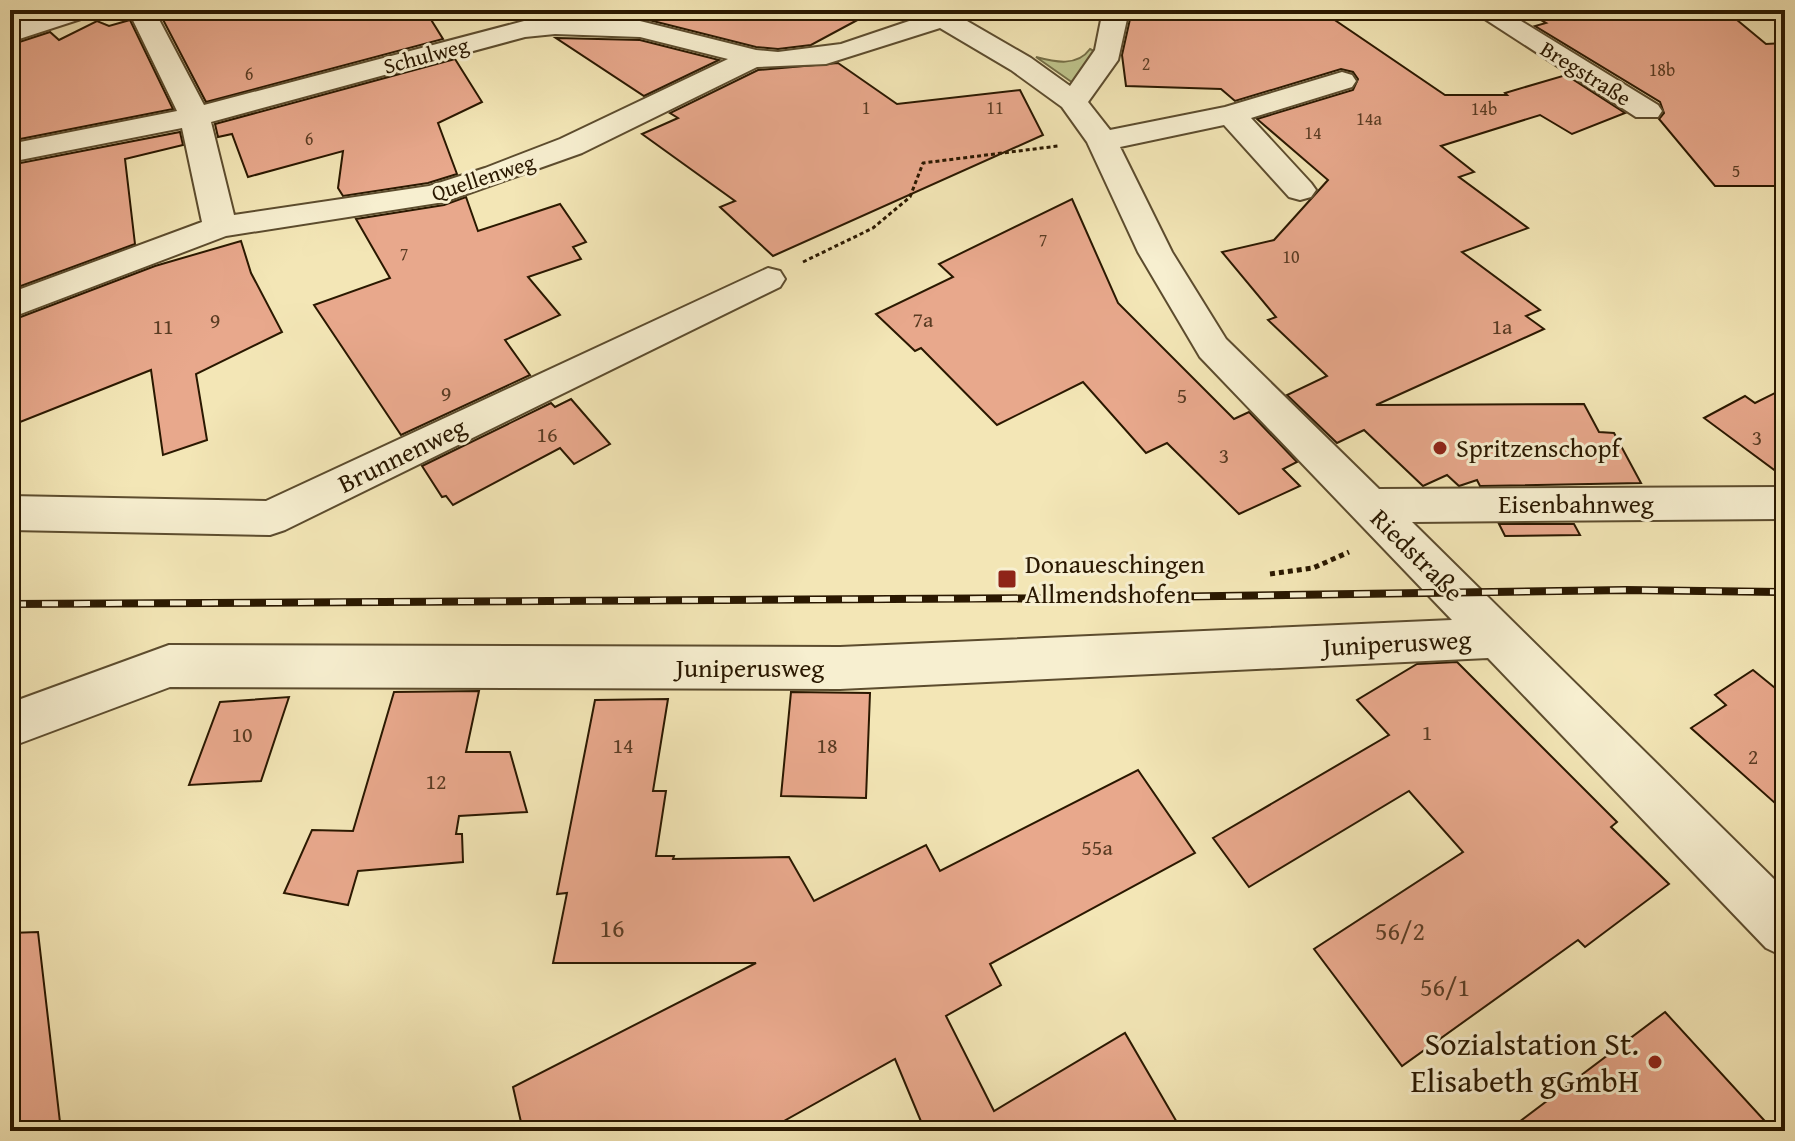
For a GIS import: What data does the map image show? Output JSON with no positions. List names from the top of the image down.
{
  "streets": {
    "street": [
      "Schulweg",
      "Bregstraße",
      "Quellenweg",
      "Brunnenweg",
      "Eisenbahnweg",
      "Riedstraße",
      "Juniperusweg"
    ]
  },
  "crossings": [
    ["Schulweg", "Quellenweg"],
    ["Quellenweg", "Riedstraße"],
    ["Eisenbahnweg", "Riedstraße"],
    ["Riedstraße", "Juniperusweg"]
  ],
  "places": {
    "other": ["Spritzenschopf", "Sozialstation St. Elisabeth gGmbH"],
    "transit": ["Donaueschingen Allmendshofen"]
  },
  "house_numbers": [
    "2",
    "18b",
    "6",
    "1",
    "11",
    "14b",
    "14a",
    "14",
    "6",
    "5",
    "7",
    "7",
    "10",
    "7a",
    "9",
    "11",
    "1a",
    "9",
    "5",
    "16",
    "3",
    "3",
    "1",
    "10",
    "14",
    "18",
    "2",
    "12",
    "55a",
    "16",
    "56/2",
    "56/1"
  ]
}
